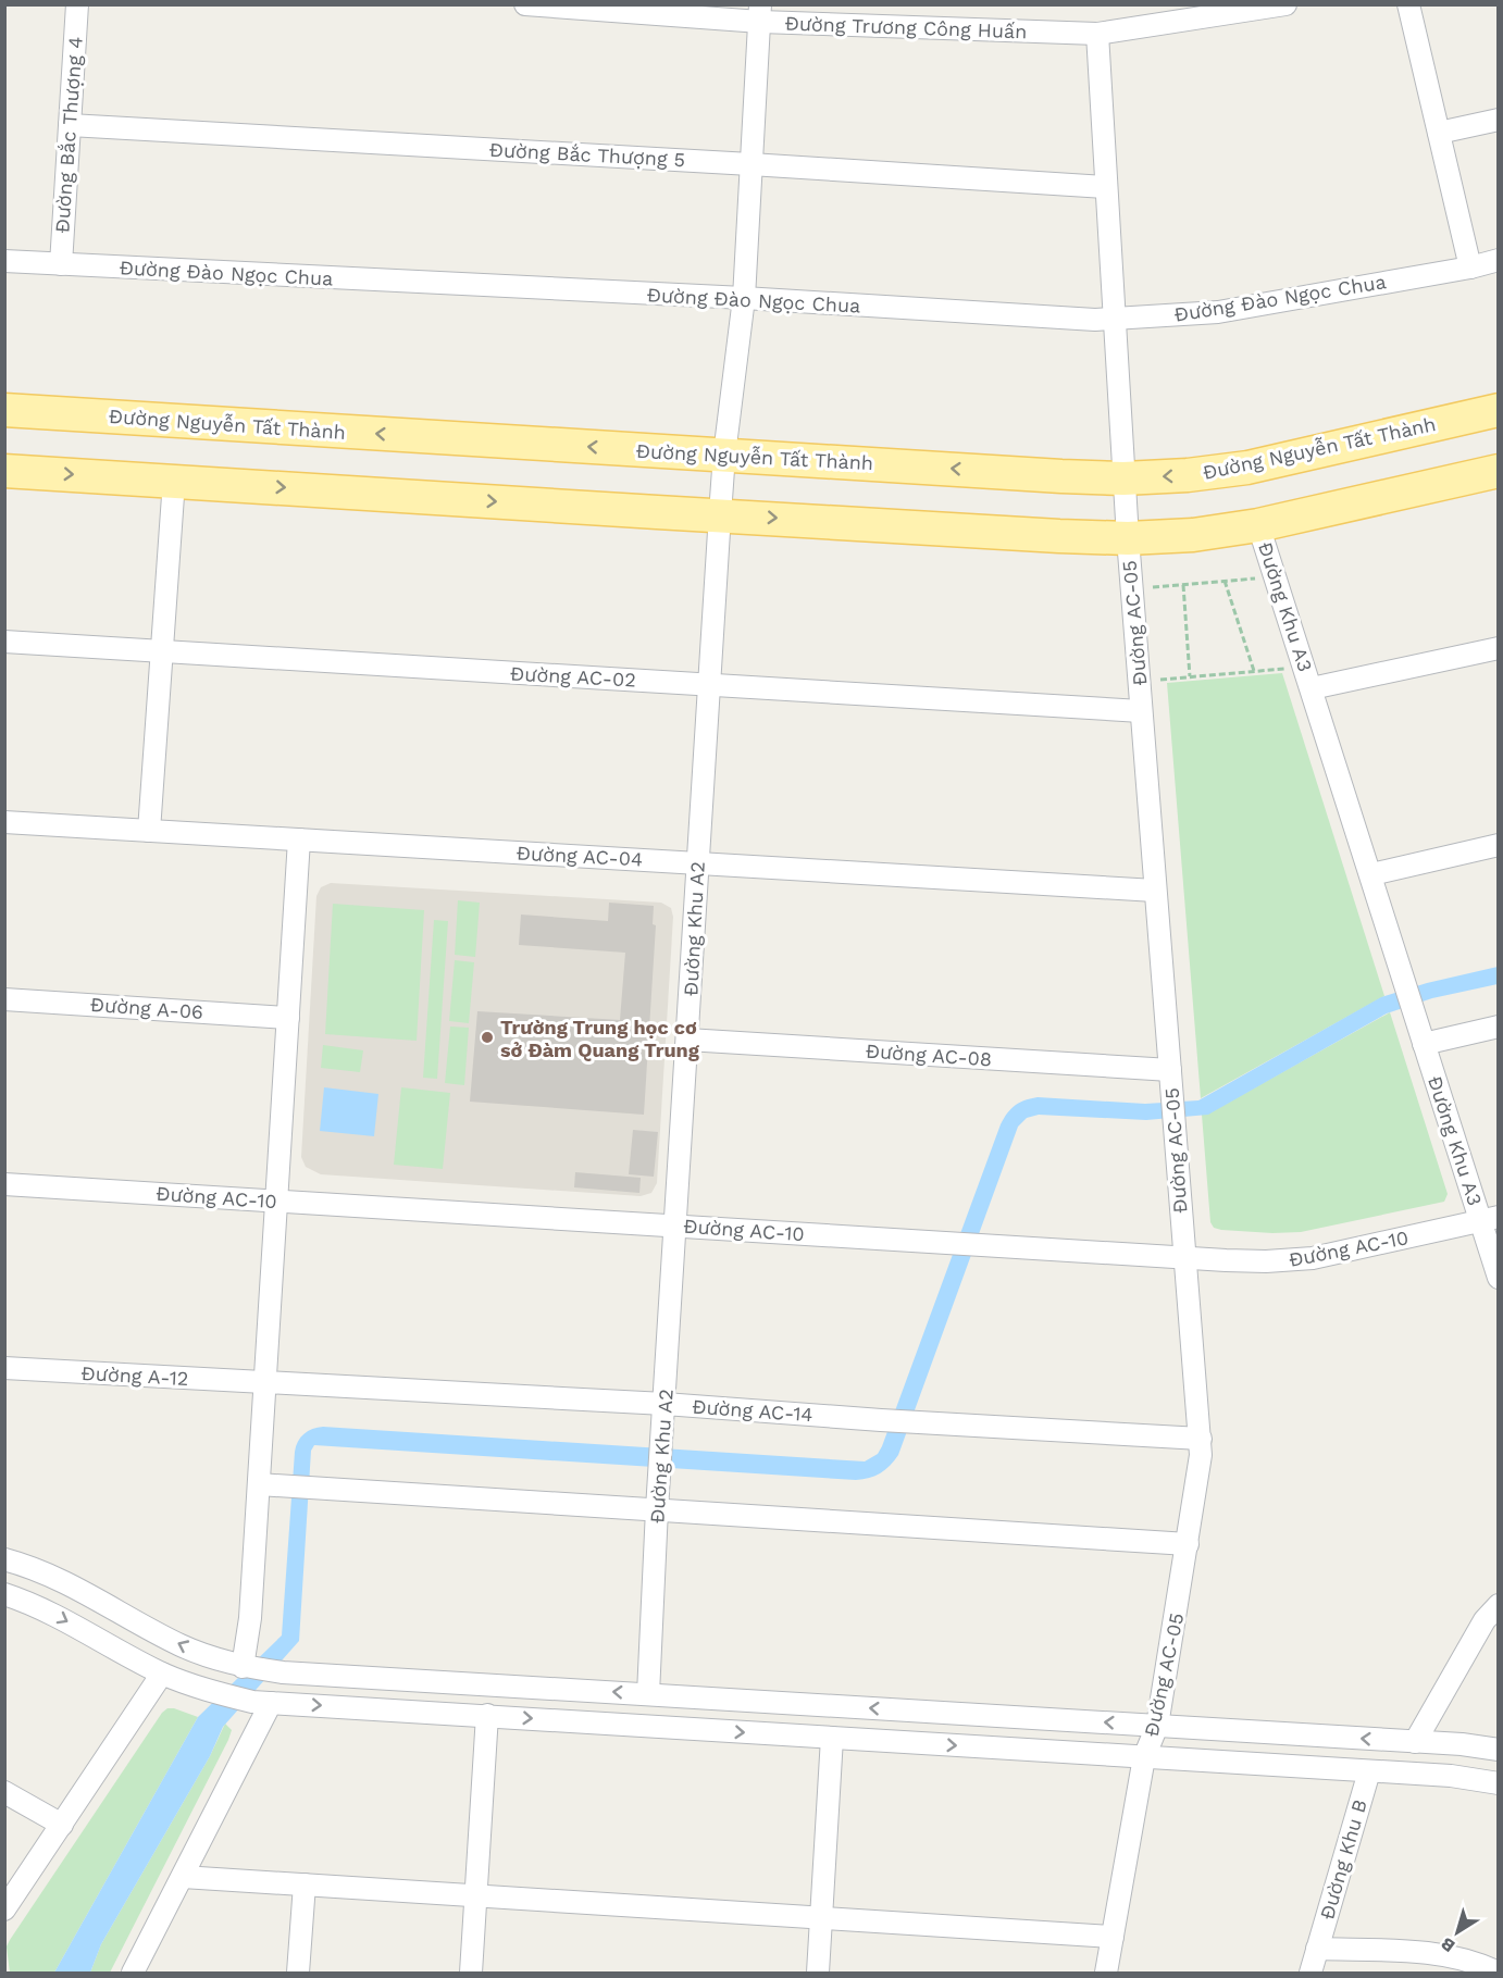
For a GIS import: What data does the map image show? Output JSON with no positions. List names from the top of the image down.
{
  "streets": {
    "main road": ["Đường Nguyễn Tất Thành"],
    "street": [
      "Đường Trương Công Huấn",
      "Đường Bắc Thượng 4",
      "Đường Bắc Thượng 5",
      "Đường Đào Ngọc Chua",
      "Đường Khu A3",
      "Đường AC-05",
      "Đường AC-02",
      "Đường AC-04",
      "Đường Khu A2",
      "Đường A-06",
      "Đường AC-08",
      "Đường AC-10",
      "Đường A-12",
      "Đường AC-14",
      "Đường Khu B"
    ]
  },
  "crossings": [
    ["Đường Trương Công Huấn", "Đường AC-05"],
    ["Đường Trương Công Huấn", "Đường Khu A2"],
    ["Đường Bắc Thượng 4", "Đường Bắc Thượng 5"],
    ["Đường Bắc Thượng 4", "Đường Đào Ngọc Chua"],
    ["Đường Bắc Thượng 5", "Đường AC-05"],
    ["Đường Bắc Thượng 5", "Đường Khu A2"],
    ["Đường Đào Ngọc Chua", "Đường AC-05"],
    ["Đường Đào Ngọc Chua", "Đường Khu A2"],
    ["Đường Nguyễn Tất Thành", "Đường AC-05"],
    ["Đường Nguyễn Tất Thành", "Đường Khu A2"],
    ["Đường Khu A3", "Đường AC-10"],
    ["Đường AC-05", "Đường AC-02"],
    ["Đường AC-05", "Đường AC-04"],
    ["Đường AC-05", "Đường AC-08"],
    ["Đường AC-05", "Đường AC-10"],
    ["Đường AC-05", "Đường AC-14"],
    ["Đường AC-02", "Đường Khu A2"],
    ["Đường AC-04", "Đường Khu A2"],
    ["Đường Khu A2", "Đường AC-08"],
    ["Đường Khu A2", "Đường AC-10"],
    ["Đường Khu A2", "Đường AC-14"],
    ["Đường A-12", "Đường AC-14"]
  ],
  "places": ["Trường Trung học cơ sở Đàm Quang Trung"],
  "north": "bottom left"
}
